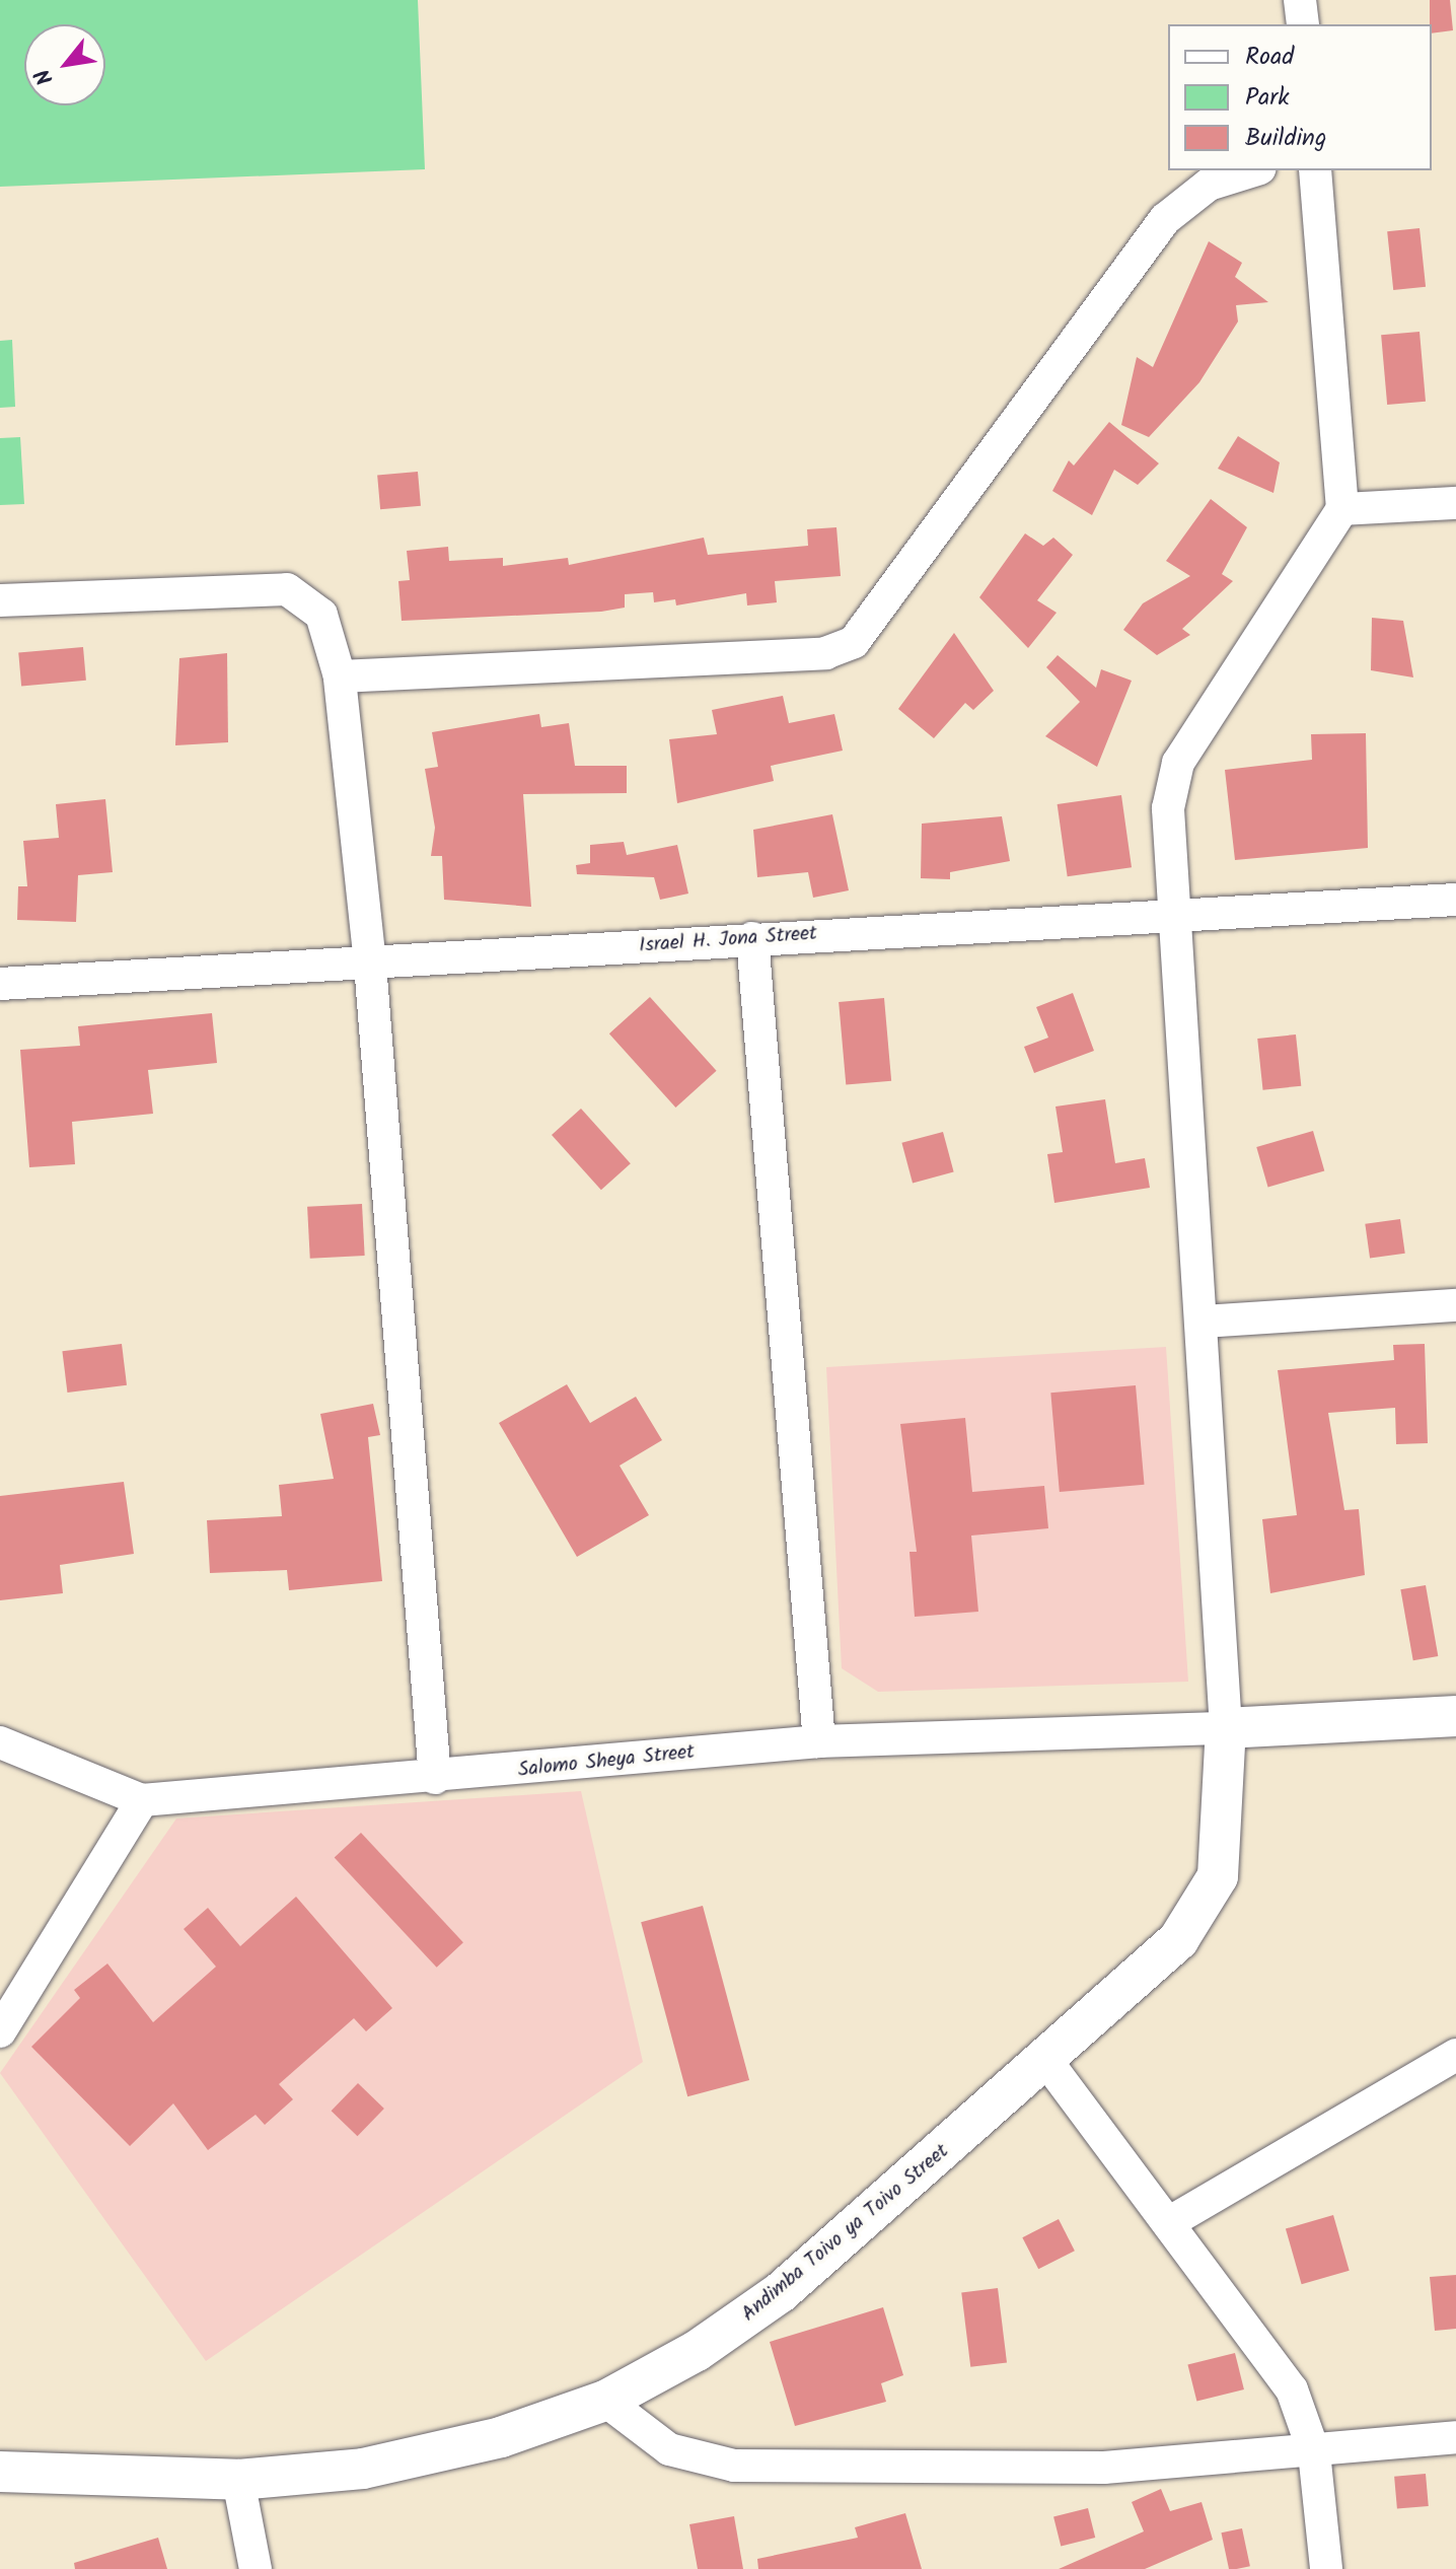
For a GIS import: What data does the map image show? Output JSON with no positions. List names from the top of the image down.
{
  "streets": {
    "street": ["Israel H. Jona Street", "Salomo Sheya Street", "Andimba Toivo ya Toivo Street"]
  },
  "crossings": [
    ["Salomo Sheya Street", "Andimba Toivo ya Toivo Street"]
  ],
  "legend": ["Road", "Park", "Building"],
  "north": "bottom left"
}
